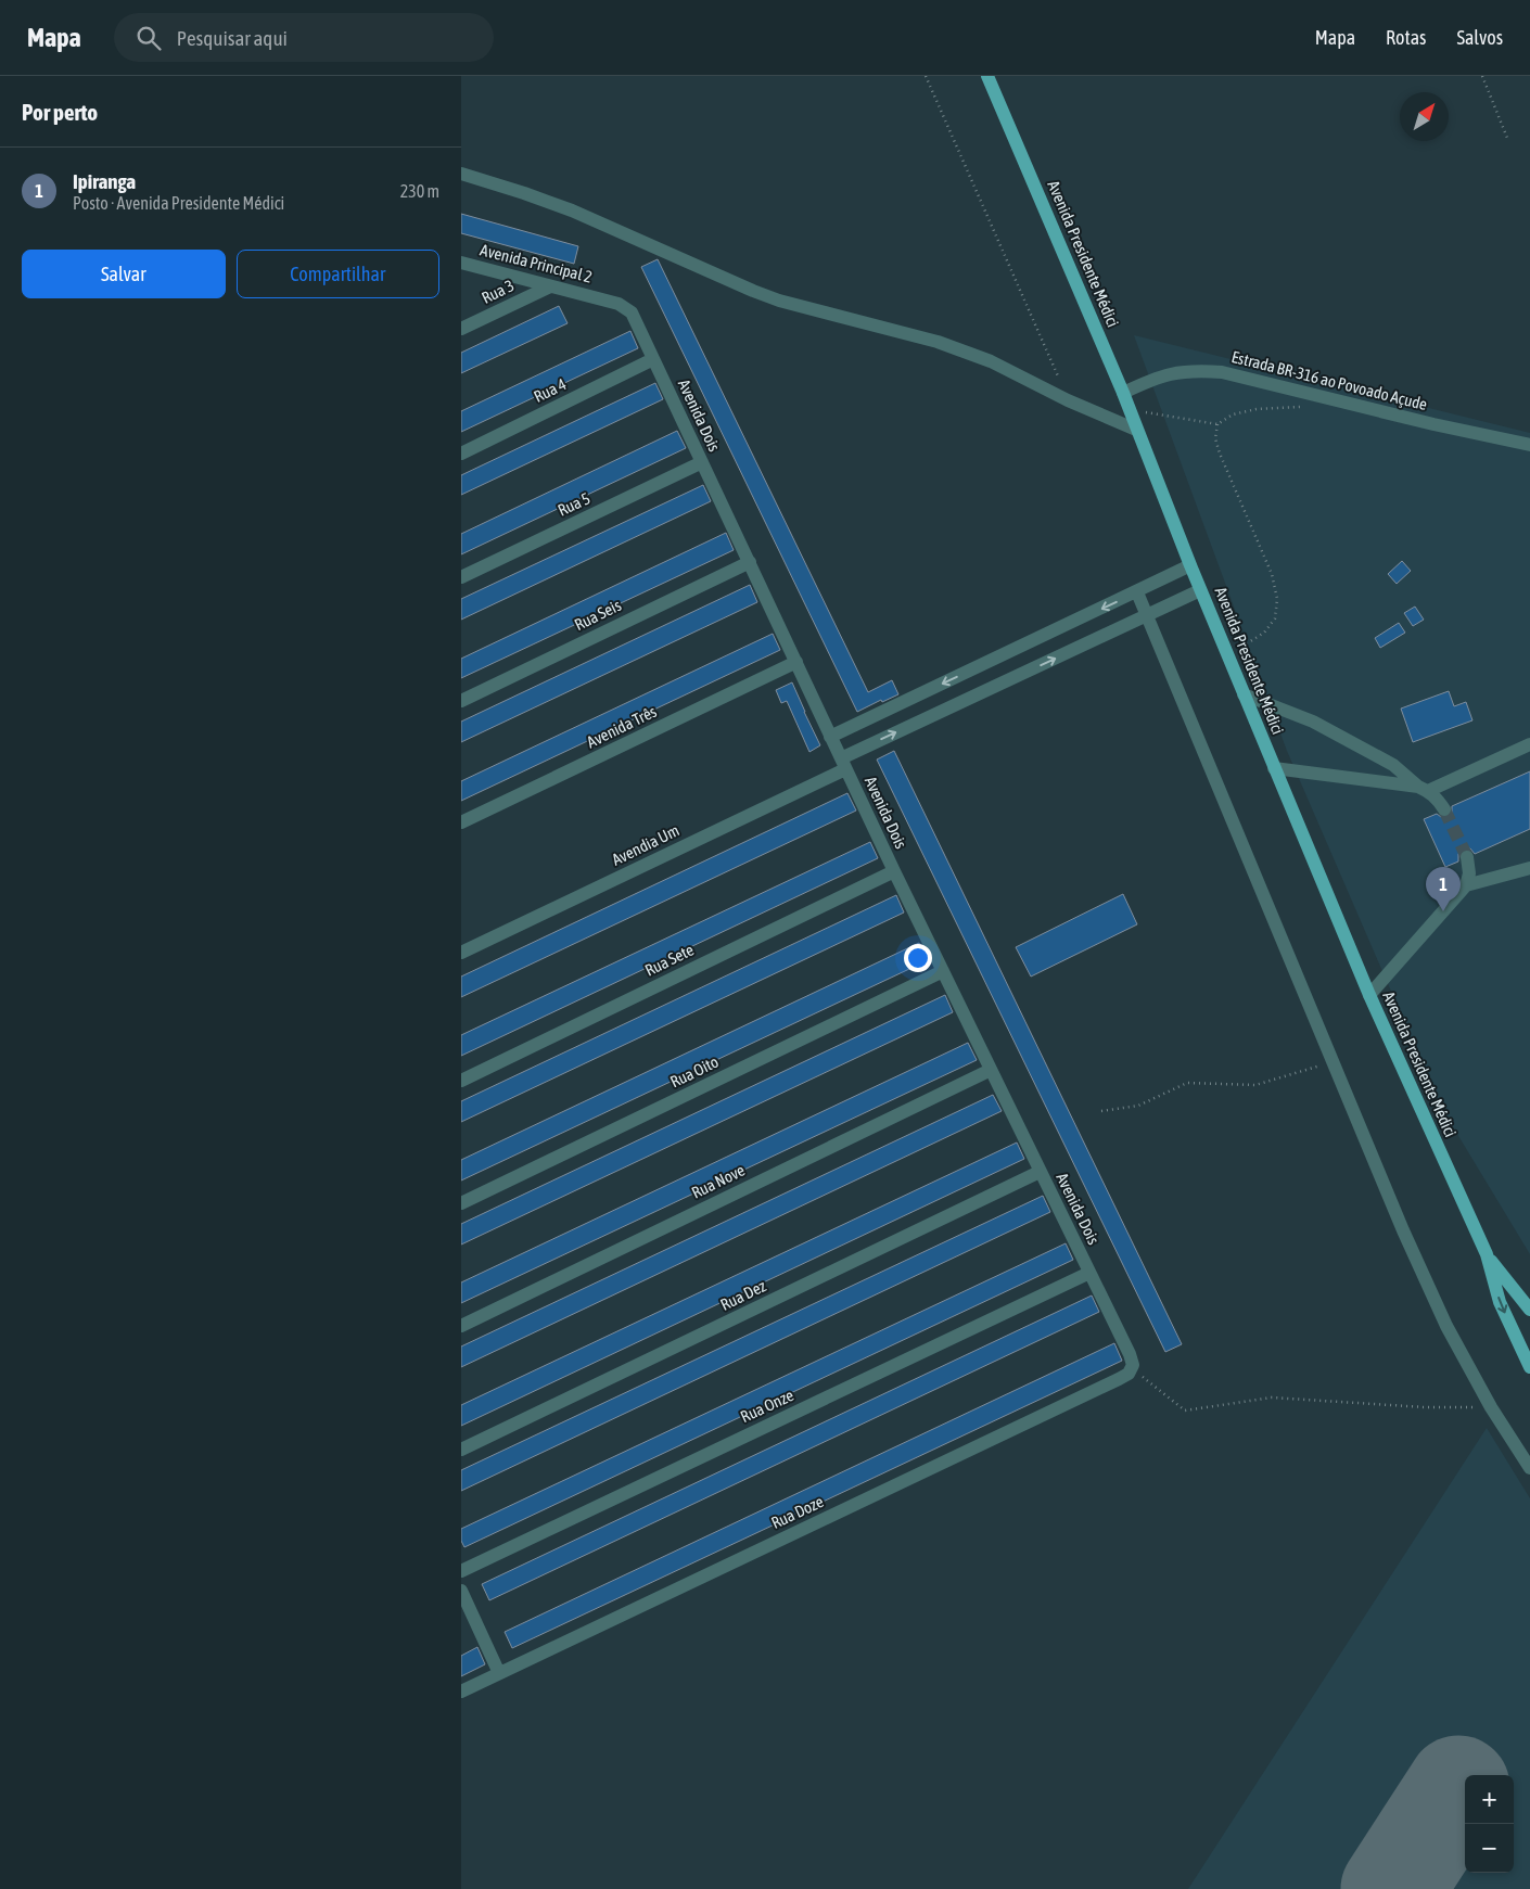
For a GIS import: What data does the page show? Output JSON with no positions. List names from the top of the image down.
{
  "streets": {
    "main road": ["Avenida Presidente Médici"],
    "street": [
      "Avenida Principal 2",
      "Rua 3",
      "Estrada BR-316 ao Povoado Açude",
      "Rua 4",
      "Avenida Dois",
      "Rua 5",
      "Rua Seis",
      "Avenida Três",
      "Avendia Um",
      "Rua Sete",
      "Rua Oito",
      "Rua Nove",
      "Rua Dez",
      "Rua Onze",
      "Rua Doze"
    ]
  },
  "crossings": [
    ["Avenida Presidente Médici", "Estrada BR-316 ao Povoado Açude"],
    ["Avenida Presidente Médici", "Avendia Um"],
    ["Avenida Principal 2", "Rua 3"],
    ["Avenida Principal 2", "Avenida Dois"],
    ["Rua 4", "Avenida Dois"],
    ["Avenida Dois", "Rua 5"],
    ["Avenida Dois", "Rua Seis"],
    ["Avenida Dois", "Avenida Três"],
    ["Avenida Dois", "Avendia Um"],
    ["Avenida Dois", "Rua Sete"],
    ["Avenida Dois", "Rua Oito"],
    ["Avenida Dois", "Rua Nove"],
    ["Avenida Dois", "Rua Dez"],
    ["Avenida Dois", "Rua Onze"],
    ["Avenida Dois", "Rua Doze"]
  ],
  "north": "top right",
  "page": {
    "header": "Mapa",
    "search": "Pesquisar aqui",
    "nav": ["Mapa", "Rotas", "Salvos"],
    "heading": "Por perto",
    "list": [
      {
        "mark": "1",
        "name": "Ipiranga",
        "note": "Posto · Avenida Presidente Médici",
        "value": "230 m"
      }
    ],
    "buttons": ["Salvar", "Compartilhar"],
    "pins": "1",
    "map_buttons": ["+", "−"]
  }
}
